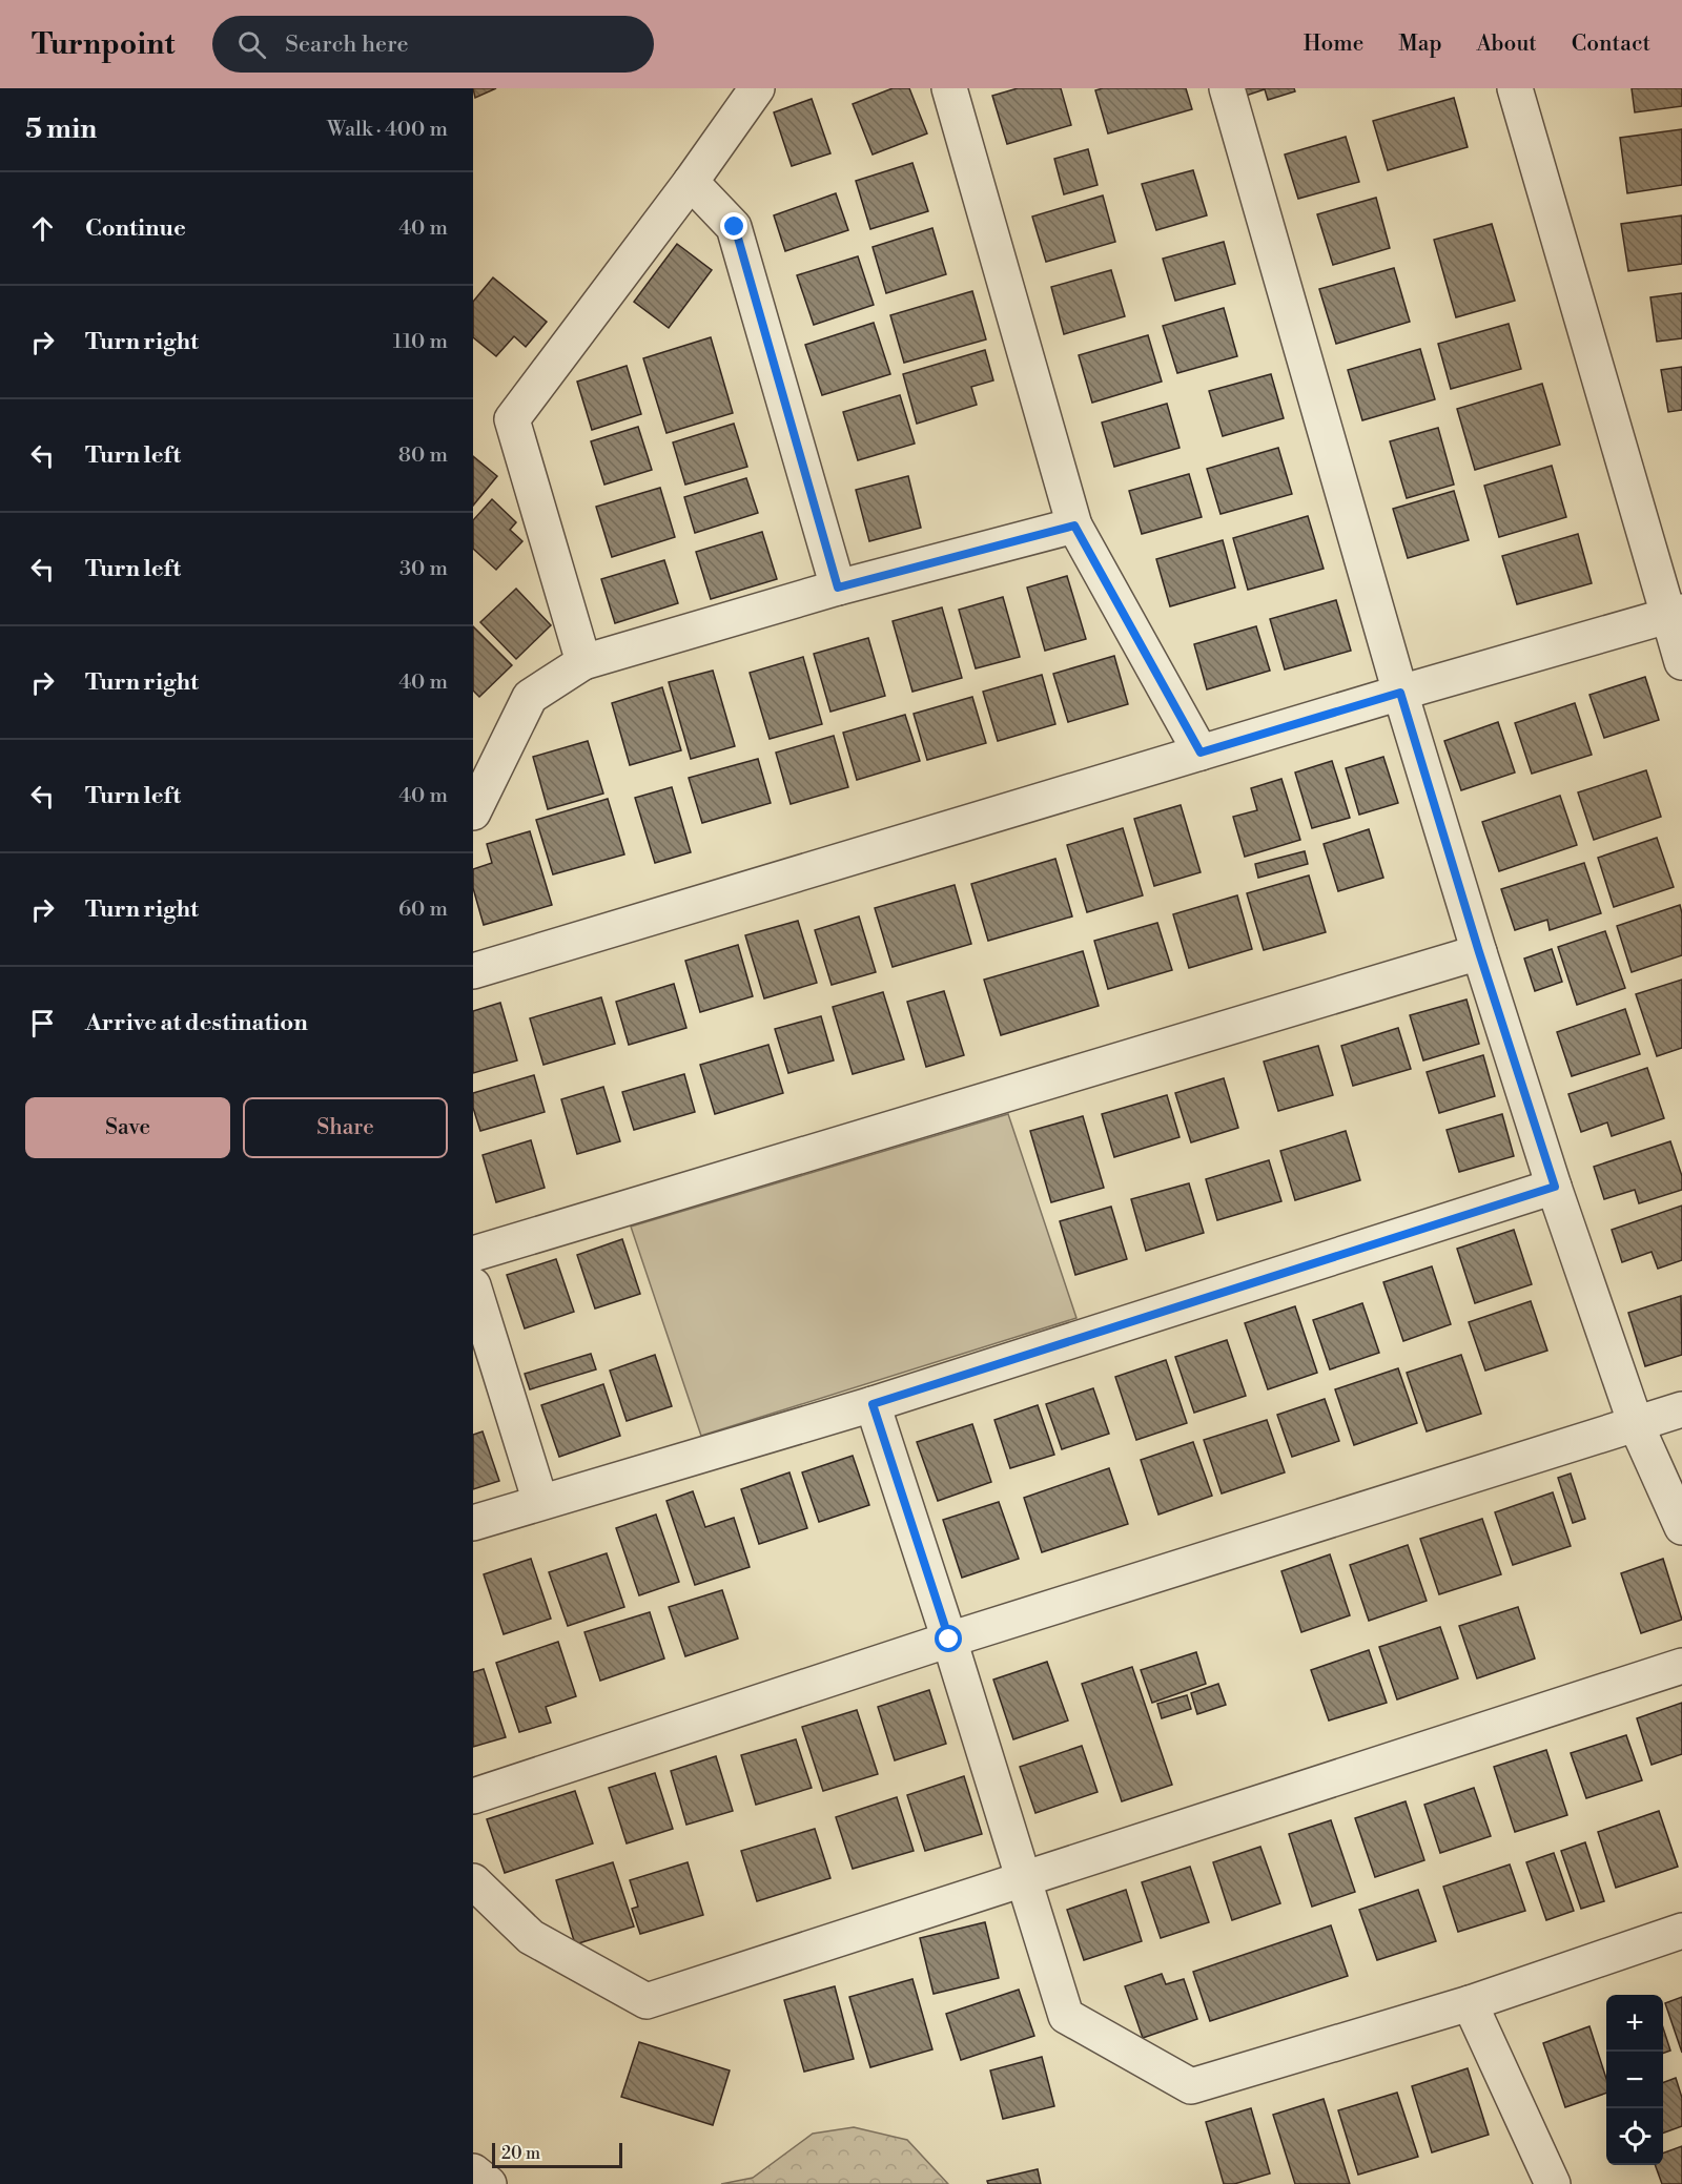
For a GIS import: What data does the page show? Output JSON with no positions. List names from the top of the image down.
{
  "scale_bar": "20 m",
  "page": {
    "header": "Turnpoint",
    "search": "Search here",
    "nav": [
      "Home",
      "Map",
      "About",
      "Contact"
    ],
    "heading": ["5 min", "Walk · 400 m"],
    "list": [
      ["Continue", "40 m"],
      ["Turn right", "110 m"],
      ["Turn left", "80 m"],
      ["Turn left", "30 m"],
      ["Turn right", "40 m"],
      ["Turn left", "40 m"],
      ["Turn right", "60 m"],
      "Arrive at destination"
    ],
    "buttons": ["Save", "Share"],
    "map_buttons": ["+", "−"],
    "scale": "20 m"
  }
}
